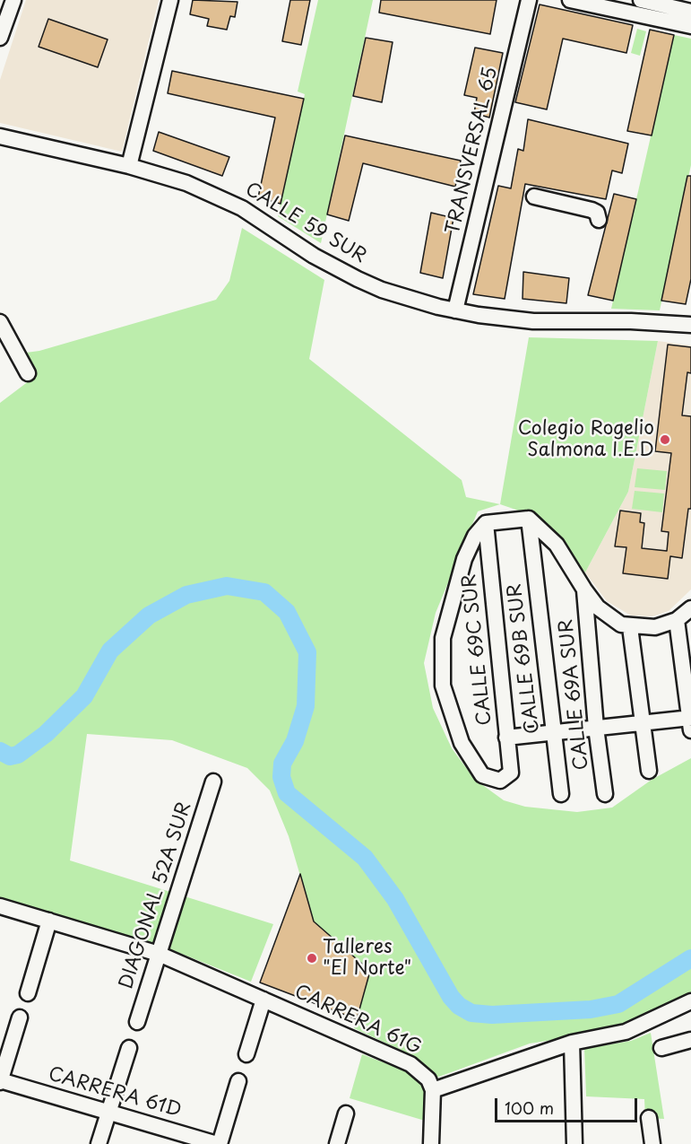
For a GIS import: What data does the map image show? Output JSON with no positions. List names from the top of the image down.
{
  "streets": {
    "street": [
      "TRANSVERSAL 65",
      "CALLE 59 SUR",
      "CALLE 69C SUR",
      "CALLE 69B SUR",
      "CALLE 69A SUR",
      "DIAGONAL 52A SUR",
      "CARRERA 61G",
      "CARRERA 61D"
    ]
  },
  "crossings": [
    ["TRANSVERSAL 65", "CALLE 59 SUR"],
    ["DIAGONAL 52A SUR", "CARRERA 61G"]
  ],
  "places": ["Colegio Rogelio Salmona I.E.D", "Talleres \"El Norte\""],
  "scale_bar": "100 m"
}
